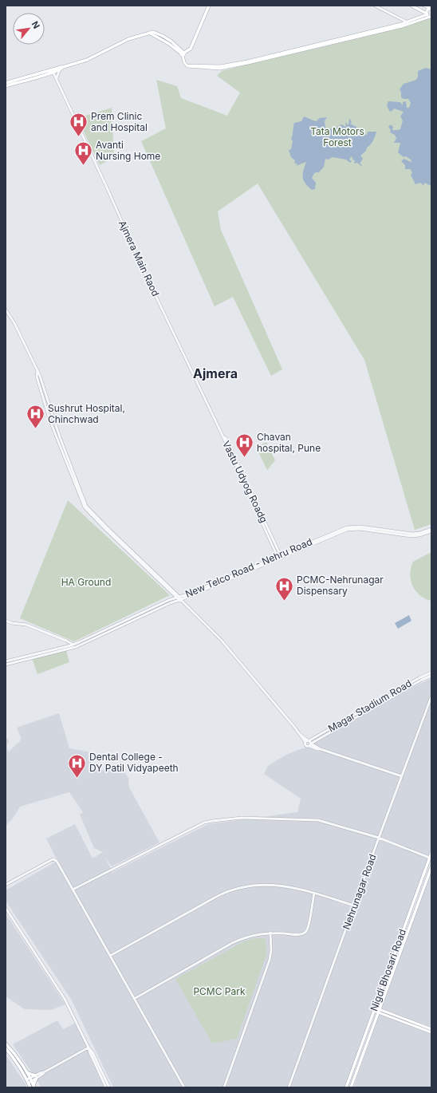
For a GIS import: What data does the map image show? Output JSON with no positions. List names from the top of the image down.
{
  "streets": {
    "main road": ["Nigdi Bhosari Road"],
    "street": [
      "Ajmera Main Raod",
      "Vastu Udyog Roadg",
      "New Telco Road - Nehru Road",
      "Magar Stadium Road",
      "Nehrunagar Road"
    ]
  },
  "crossings": [
    ["Ajmera Main Raod", "Vastu Udyog Roadg"],
    ["Vastu Udyog Roadg", "New Telco Road - Nehru Road"]
  ],
  "districts": ["Ajmera"],
  "parks": ["Tata Motors Forest", "HA Ground", "PCMC Park"],
  "places": {
    "hospital": [
      "Prem Clinic and Hospital",
      "Avanti Nursing Home",
      "Sushrut Hospital, Chinchwad",
      "Chavan hospital, Pune",
      "PCMC-Nehrunagar Dispensary",
      "Dental College - DY Patil Vidyapeeth"
    ]
  },
  "north": "top right"
}
